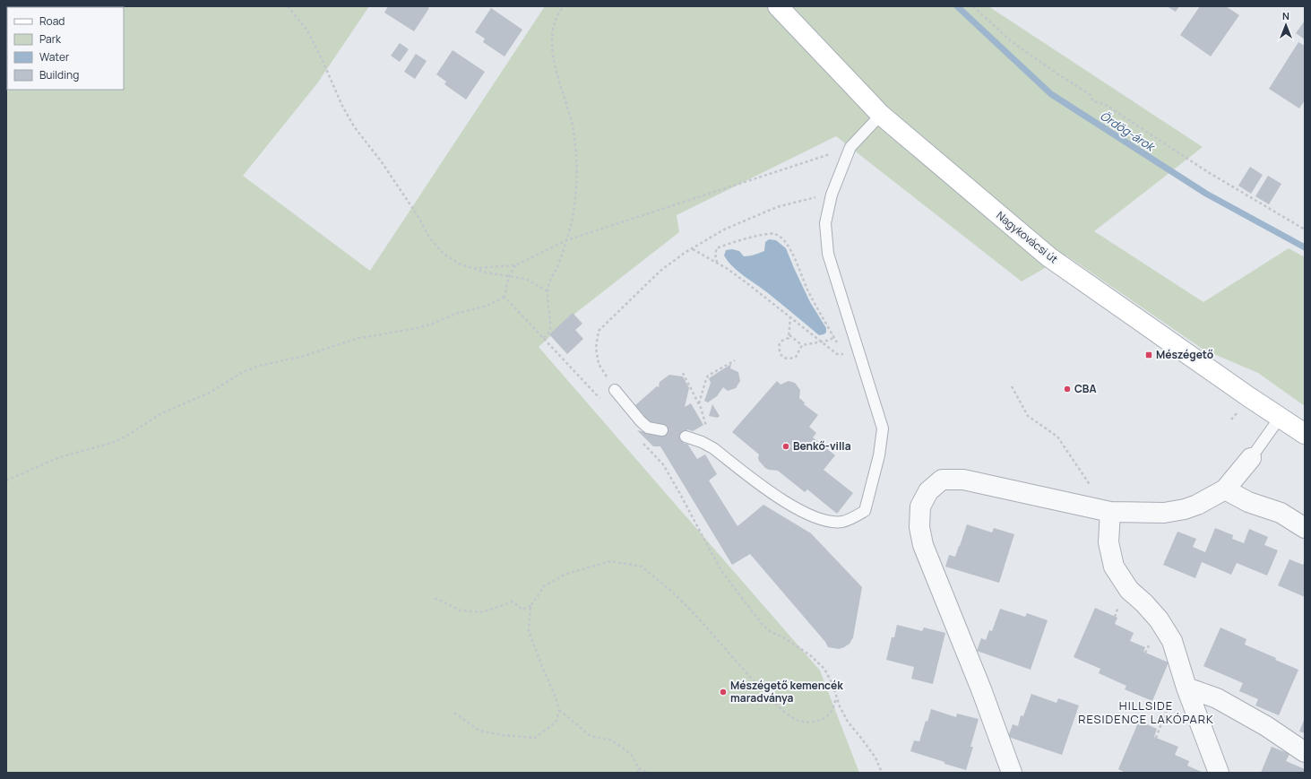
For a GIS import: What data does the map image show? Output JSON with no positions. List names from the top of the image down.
{
  "streets": {
    "street": ["Nagykovácsi út"]
  },
  "districts": ["HILLSIDE RESIDENCE LAKÓPARK"],
  "water": ["Ördög-árok"],
  "places": {
    "transit": ["Mészégető"],
    "other": ["CBA", "Benkő-villa", "Mészégető kemencék maradványa"]
  },
  "legend": [
    "Road",
    "Park",
    "Water",
    "Building"
  ],
  "north": "top"
}
